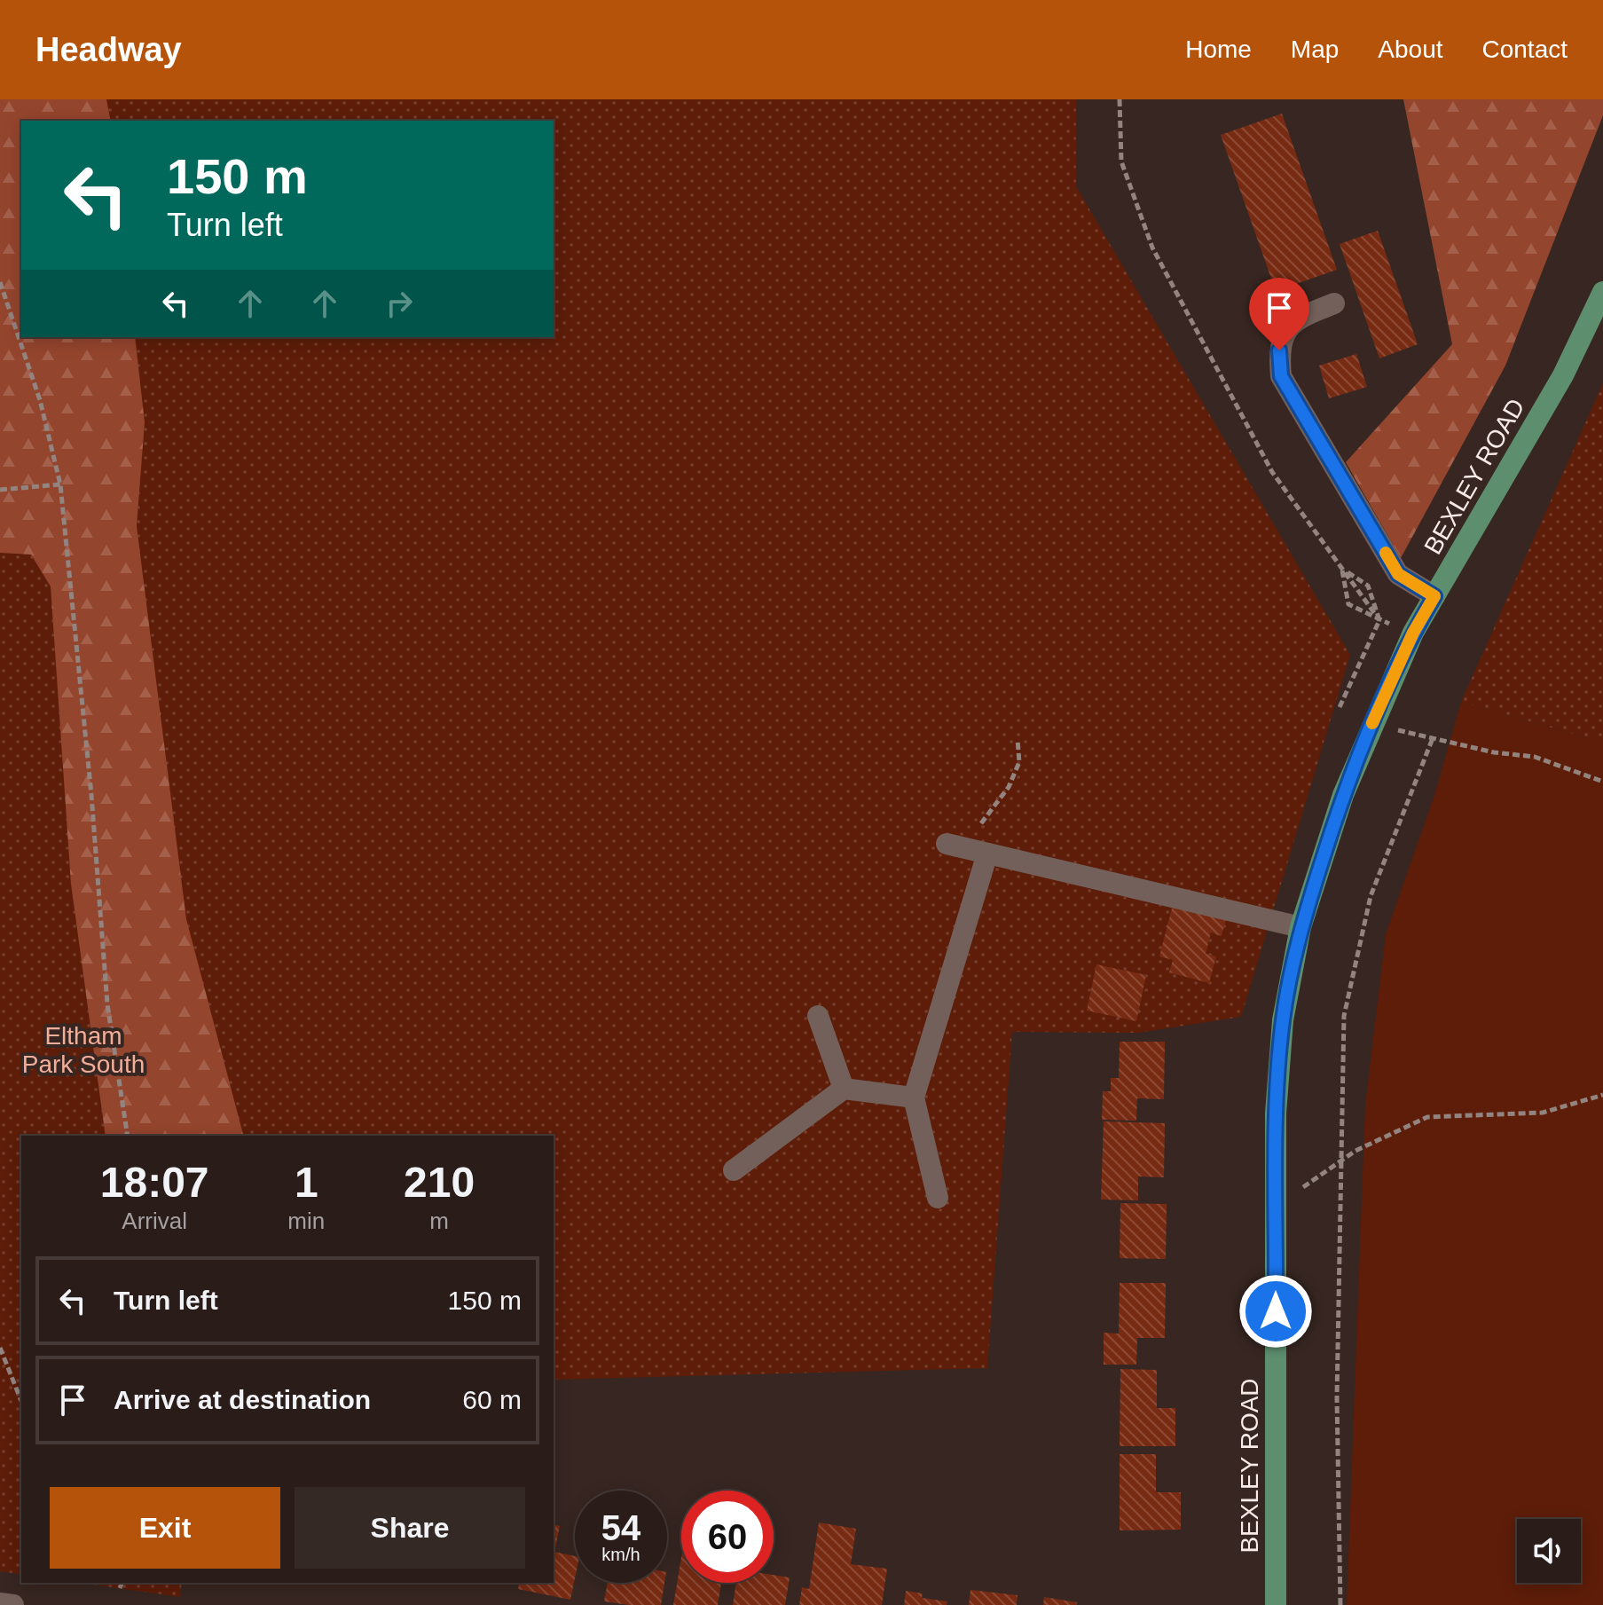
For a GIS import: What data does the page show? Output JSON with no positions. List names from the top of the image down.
{
  "streets": {
    "main road": ["BEXLEY ROAD"]
  },
  "parks": ["Eltham Park South"],
  "page": {
    "header": "Headway",
    "nav": [
      "Home",
      "Map",
      "About",
      "Contact"
    ],
    "turn": ["150 m", "Turn left"],
    "eta": [
      "18:07",
      "Arrival",
      "1",
      "min",
      "210",
      "m"
    ],
    "list": [
      {
        "name": "Turn left",
        "value": "150 m"
      },
      {
        "name": "Arrive at destination",
        "value": "60 m"
      }
    ],
    "buttons": ["Exit", "Share"],
    "speed": "54 km/h",
    "limit": "60"
  }
}
